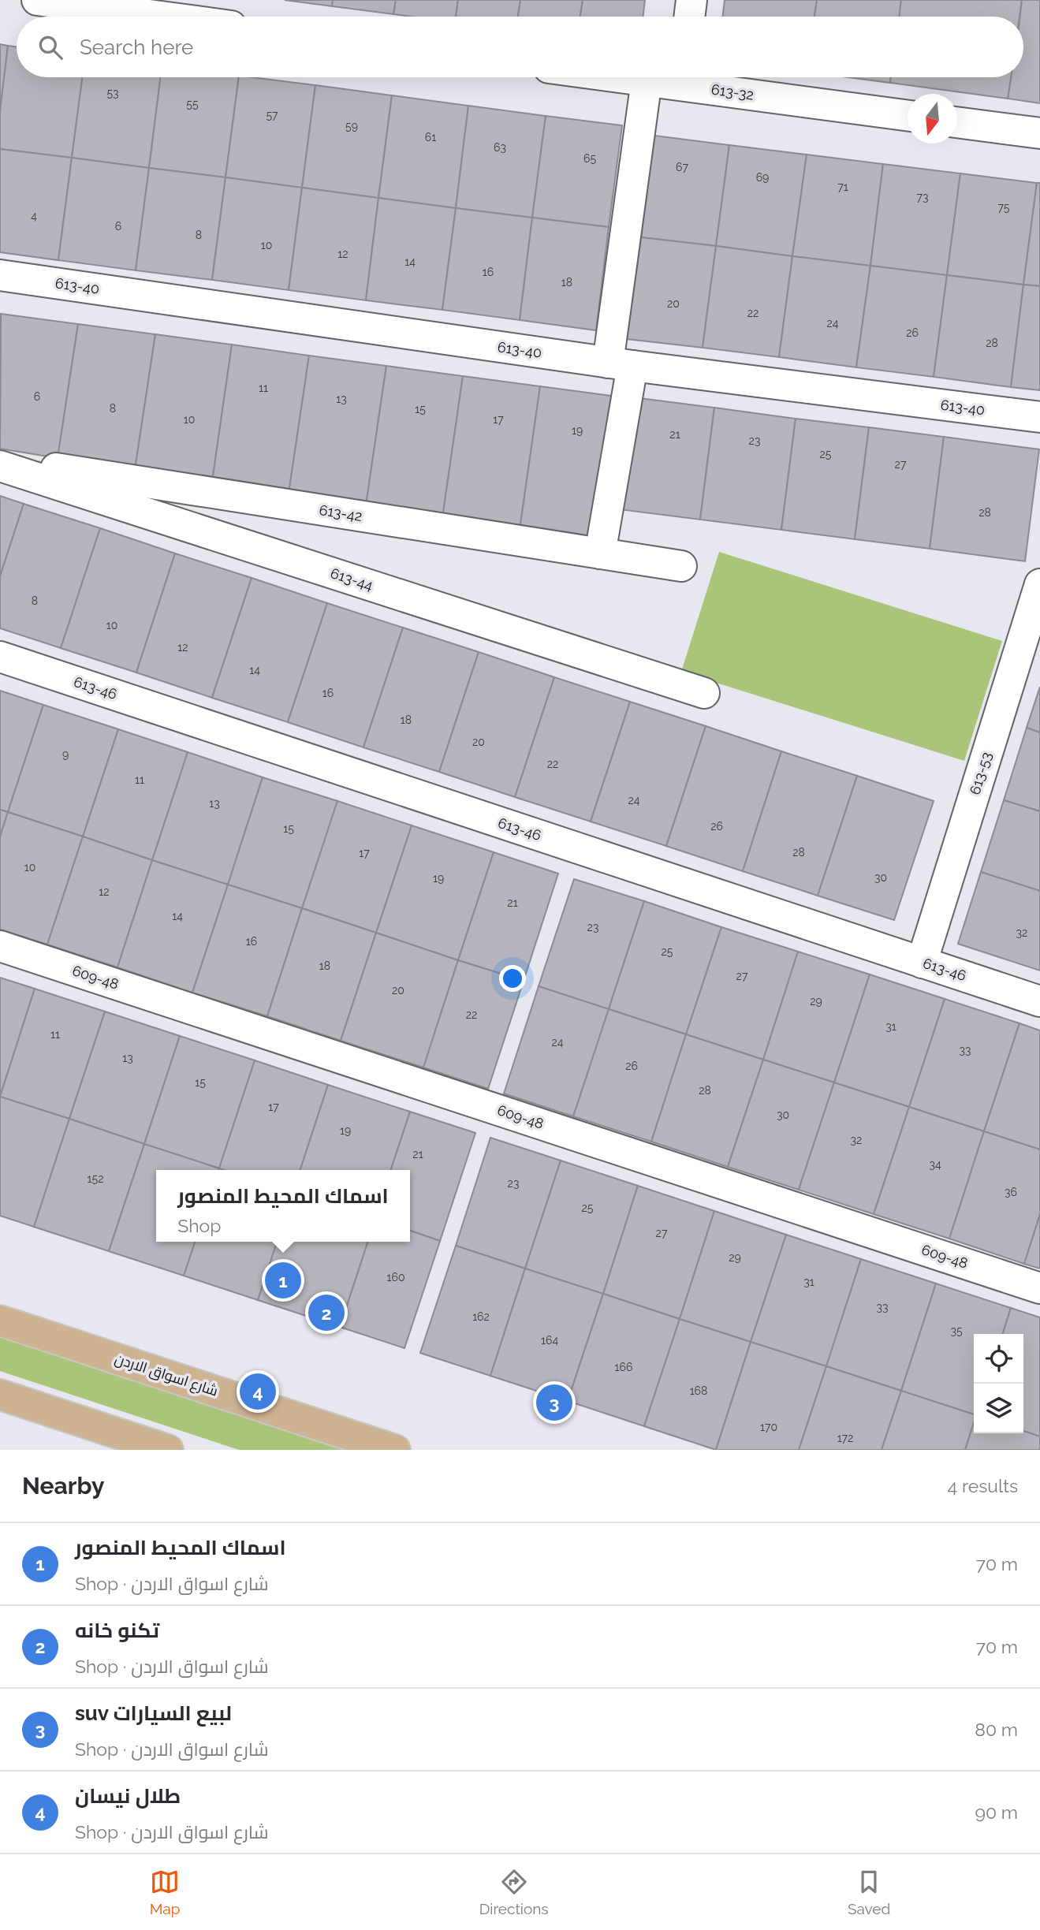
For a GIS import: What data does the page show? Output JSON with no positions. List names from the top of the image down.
{
  "streets": {
    "main road": ["شارع اسواق الاردن"],
    "street": [
      "613-32",
      "613-40",
      "613-42",
      "613-44",
      "613-46",
      "613-53",
      "609-48"
    ]
  },
  "crossings": [
    ["613-46", "613-53"]
  ],
  "house_numbers": [
    "53",
    "55",
    "57",
    "59",
    "61",
    "63",
    "65",
    "67",
    "69",
    "71",
    "73",
    "75",
    "4",
    "6",
    "8",
    "10",
    "12",
    "14",
    "16",
    "18",
    "20",
    "22",
    "24",
    "26",
    "28",
    "11",
    "6",
    "13",
    "8",
    "15",
    "10",
    "17",
    "19",
    "21",
    "23",
    "25",
    "27",
    "28",
    "8",
    "10",
    "12",
    "14",
    "16",
    "18",
    "20",
    "9",
    "22",
    "11",
    "24",
    "13",
    "26",
    "15",
    "28",
    "17",
    "10",
    "30",
    "19",
    "12",
    "21",
    "14",
    "23",
    "32",
    "16",
    "25",
    "18",
    "27",
    "20",
    "29",
    "22",
    "31",
    "11",
    "24",
    "33",
    "13",
    "26",
    "15",
    "28",
    "17",
    "30",
    "19",
    "32",
    "21",
    "34",
    "152",
    "23",
    "36",
    "25",
    "27",
    "29",
    "160",
    "31",
    "33",
    "162",
    "35",
    "164",
    "166",
    "168",
    "170",
    "172"
  ],
  "north": "bottom",
  "page": {
    "search": "Search here",
    "popup": ["اسماك المحيط المنصور", "Shop"],
    "pins": [
      "1",
      "2",
      "4",
      "3"
    ],
    "heading": ["Nearby", "4 results"],
    "list": [
      {
        "mark": "1",
        "name": "اسماك المحيط المنصور",
        "note": "Shop · شارع اسواق الاردن",
        "value": "70 m"
      },
      {
        "mark": "2",
        "name": "تكنو خانه",
        "note": "Shop · شارع اسواق الاردن",
        "value": "70 m"
      },
      {
        "mark": "3",
        "name": "suv لبيع السيارات",
        "note": "Shop · شارع اسواق الاردن",
        "value": "80 m"
      },
      {
        "mark": "4",
        "name": "طلال نيسان",
        "note": "Shop · شارع اسواق الاردن",
        "value": "90 m"
      }
    ],
    "nav": ["Map", "Directions", "Saved"]
  }
}
